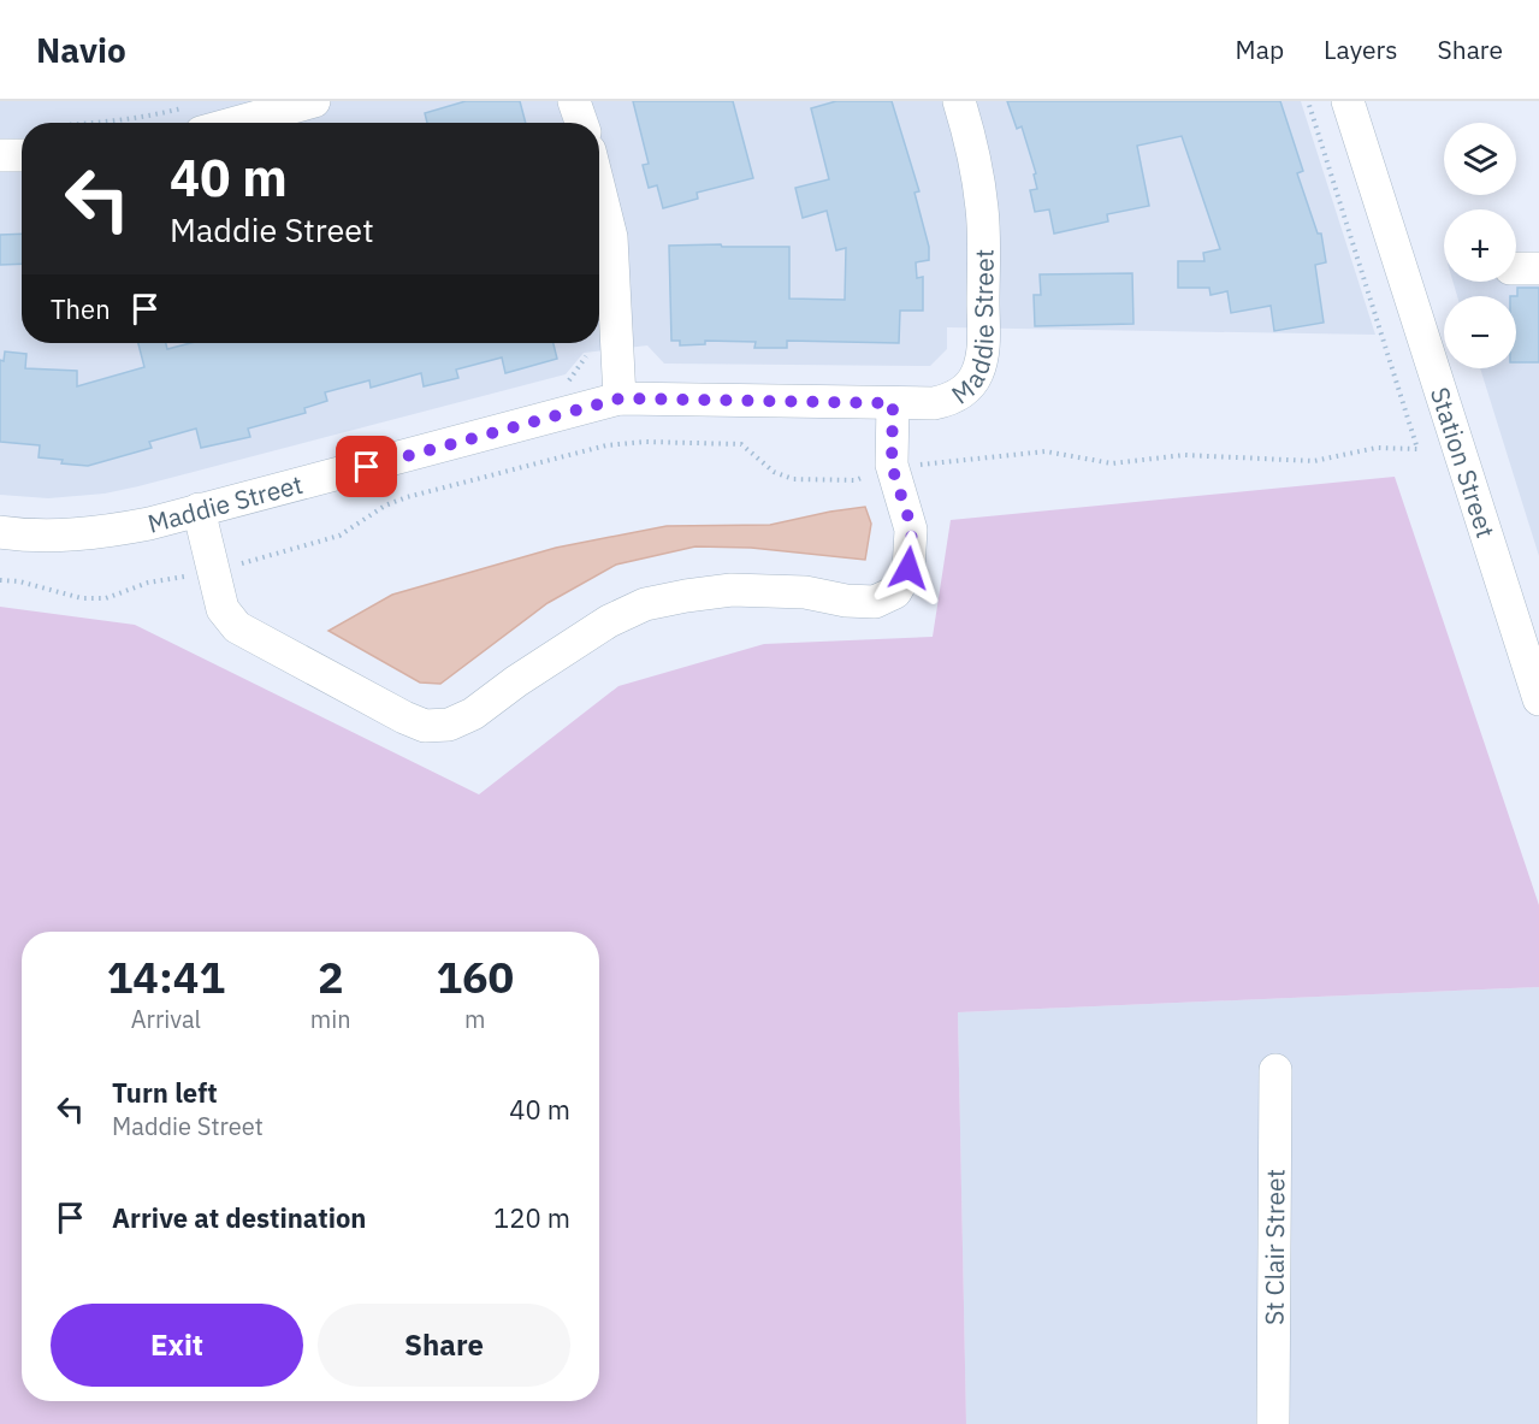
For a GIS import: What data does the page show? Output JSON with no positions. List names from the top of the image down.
{
  "streets": {
    "street": ["Maddie Street", "Station Street", "St Clair Street"]
  },
  "page": {
    "header": "Navio",
    "nav": ["Map", "Layers", "Share"],
    "map_buttons": ["+", "−"],
    "turn": ["40 m", "Maddie Street"],
    "then": "Then",
    "eta": [
      "14:41",
      "Arrival",
      "2",
      "min",
      "160",
      "m"
    ],
    "list": [
      {
        "name": "Turn left",
        "note": "Maddie Street",
        "value": "40 m"
      },
      {
        "name": "Arrive at destination",
        "value": "120 m"
      }
    ],
    "buttons": ["Exit", "Share"]
  }
}
